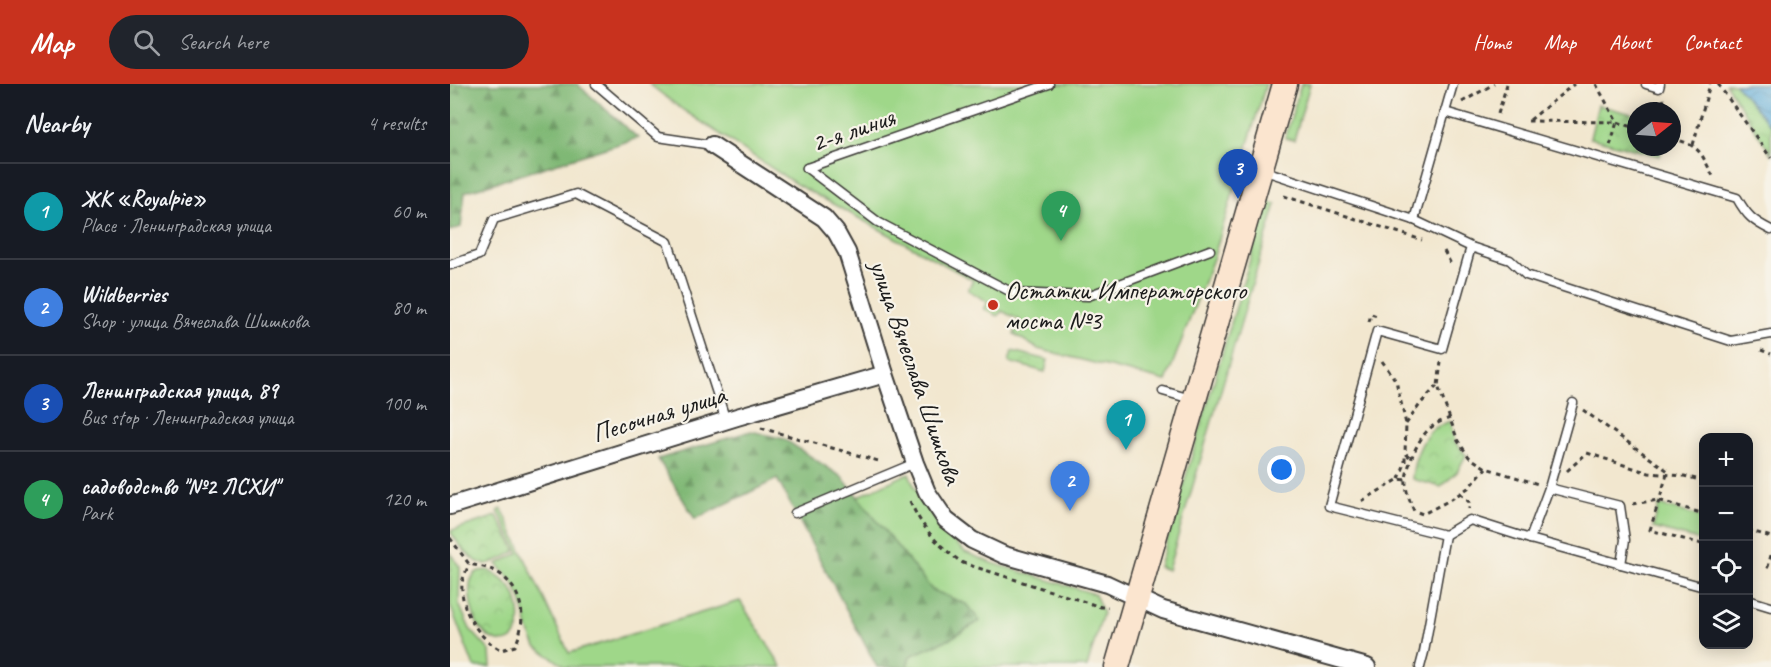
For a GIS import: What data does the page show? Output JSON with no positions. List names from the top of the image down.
{
  "streets": {
    "street": ["улица Вячеслава Шишкова", "Песочная улица"],
    "lane": ["2-я линия"]
  },
  "crossings": [
    ["улица Вячеслава Шишкова", "Песочная улица"]
  ],
  "places": ["Остатки Императорского моста №3"],
  "north": "right",
  "page": {
    "header": "Map",
    "search": "Search here",
    "nav": [
      "Home",
      "Map",
      "About",
      "Contact"
    ],
    "heading": ["Nearby", "4 results"],
    "pins": [
      "3",
      "4",
      "1",
      "2"
    ],
    "list": [
      {
        "mark": "1",
        "name": "ЖК «Royalpie»",
        "note": "Place · Ленинградская улица",
        "value": "60 m"
      },
      {
        "mark": "2",
        "name": "Wildberries",
        "note": "Shop · улица Вячеслава Шишкова",
        "value": "80 m"
      },
      {
        "mark": "3",
        "name": "Ленинградская улица, 89",
        "note": "Bus stop · Ленинградская улица",
        "value": "100 m"
      },
      {
        "mark": "4",
        "name": "садоводство \"№2 ЛСХИ\"",
        "note": "Park",
        "value": "120 m"
      }
    ],
    "map_buttons": ["+", "−"]
  }
}
